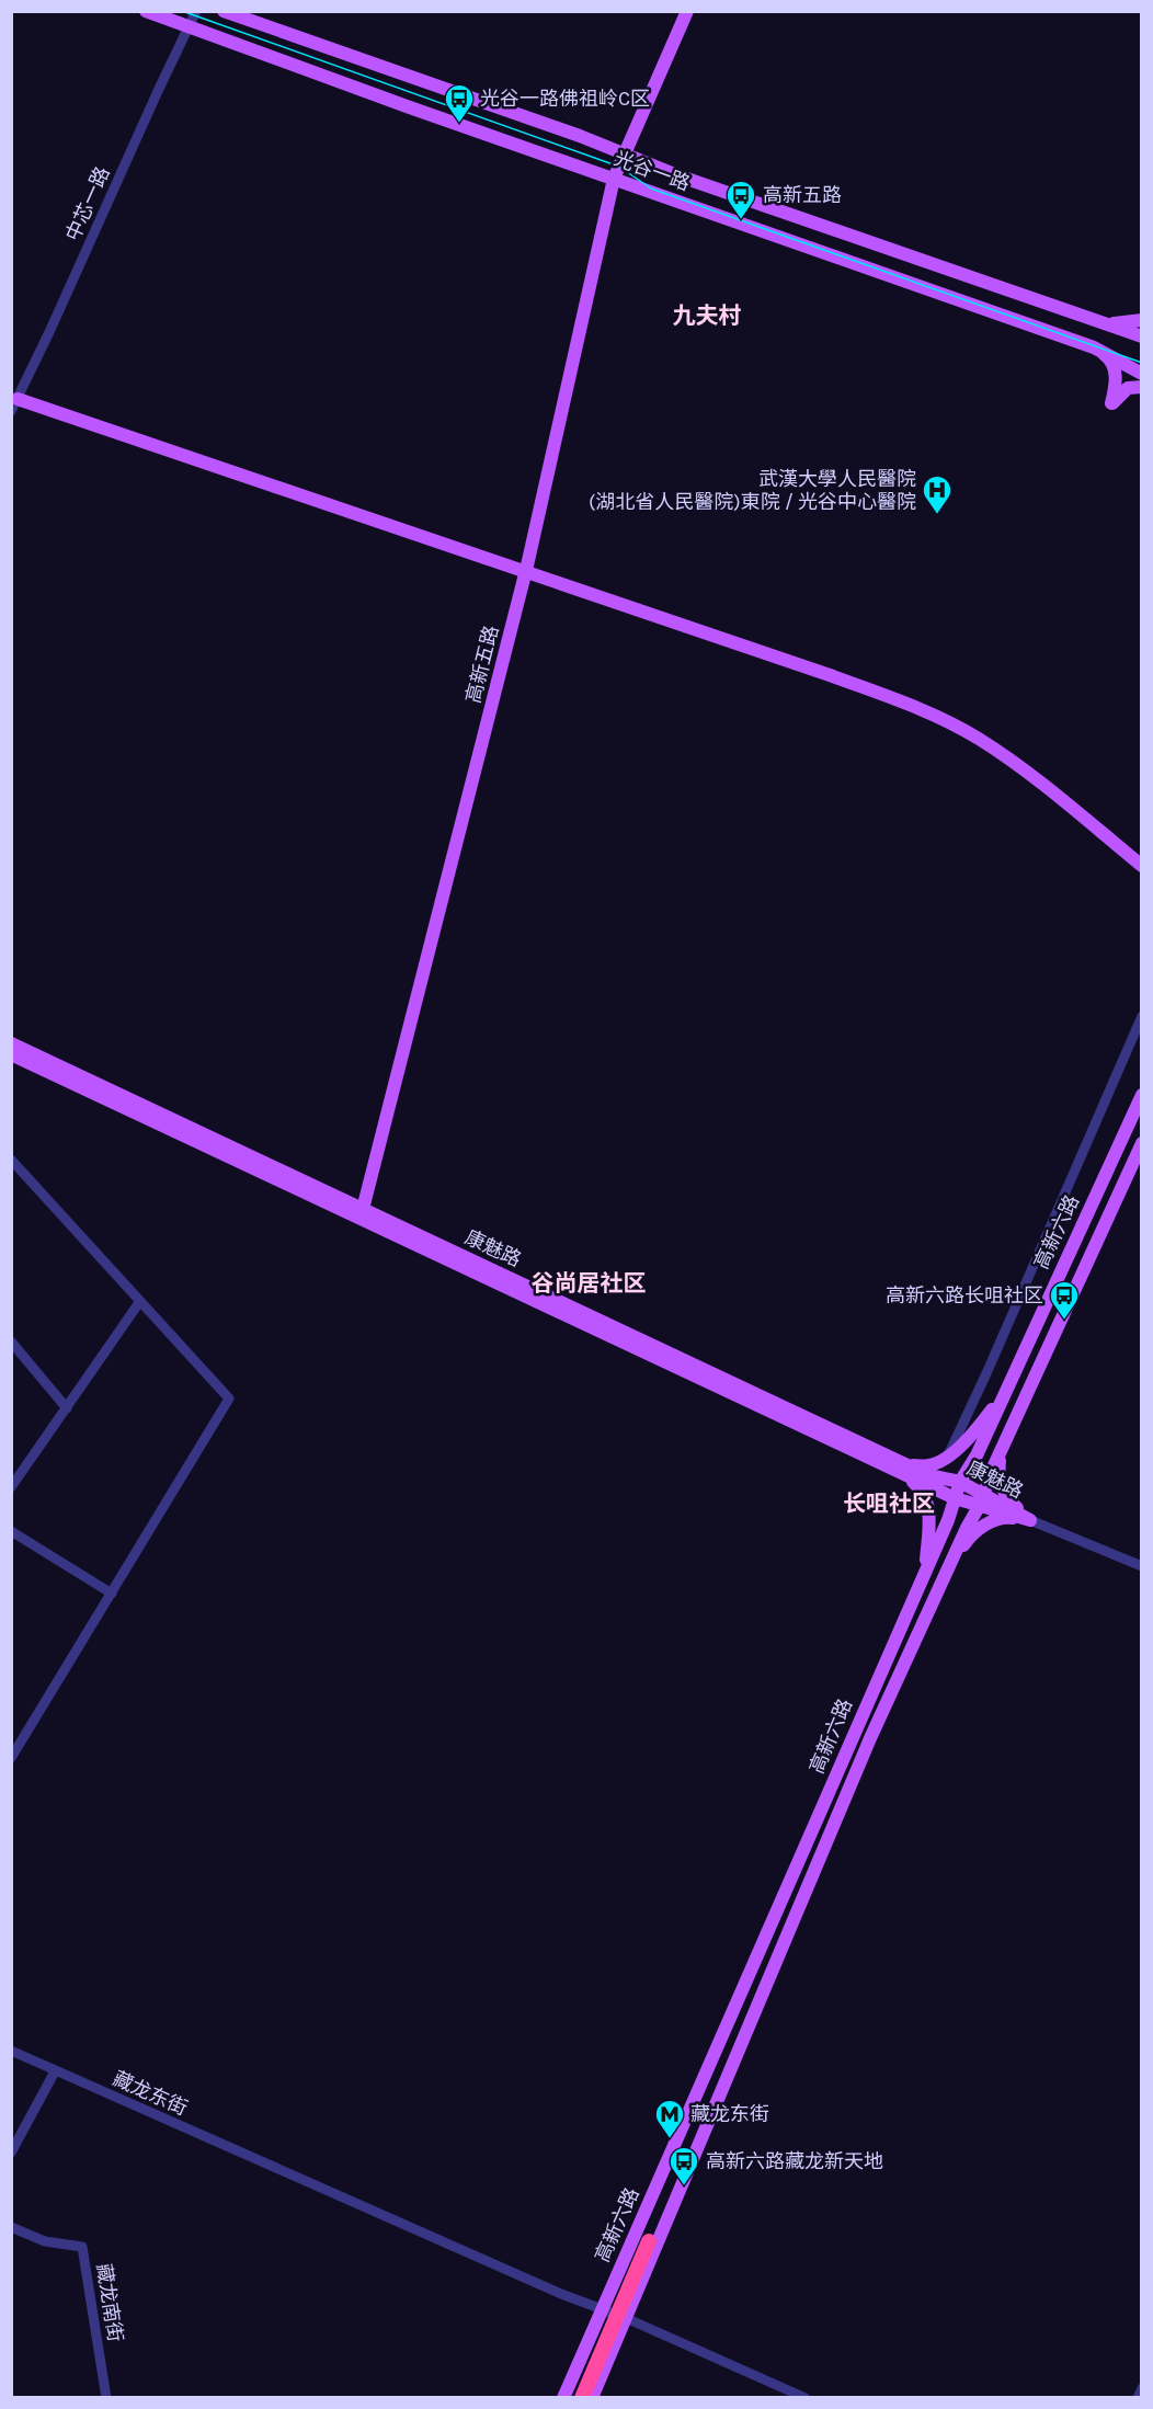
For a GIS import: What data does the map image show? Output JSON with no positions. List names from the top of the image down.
{
  "streets": {
    "main road": [
      "光谷一路",
      "高新五路",
      "高新六路",
      "康魅路"
    ],
    "street": ["中芯一路", "藏龙东街", "藏龙南街"]
  },
  "crossings": [
    ["光谷一路", "中芯一路"],
    ["光谷一路", "高新五路"],
    ["高新五路", "康魅路"],
    ["高新六路", "康魅路"],
    ["高新六路", "藏龙东街"]
  ],
  "districts": ["九夫村", "谷尚居社区", "长咀社区"],
  "places": {
    "bus stop": [
      "光谷一路佛祖岭C区",
      "高新五路",
      "高新六路长咀社区",
      "高新六路藏龙新天地"
    ],
    "hospital": ["武漢大學人民醫院 (湖北省人民醫院)東院 / 光谷中心醫院"],
    "metro station": ["藏龙东街"]
  }
}
